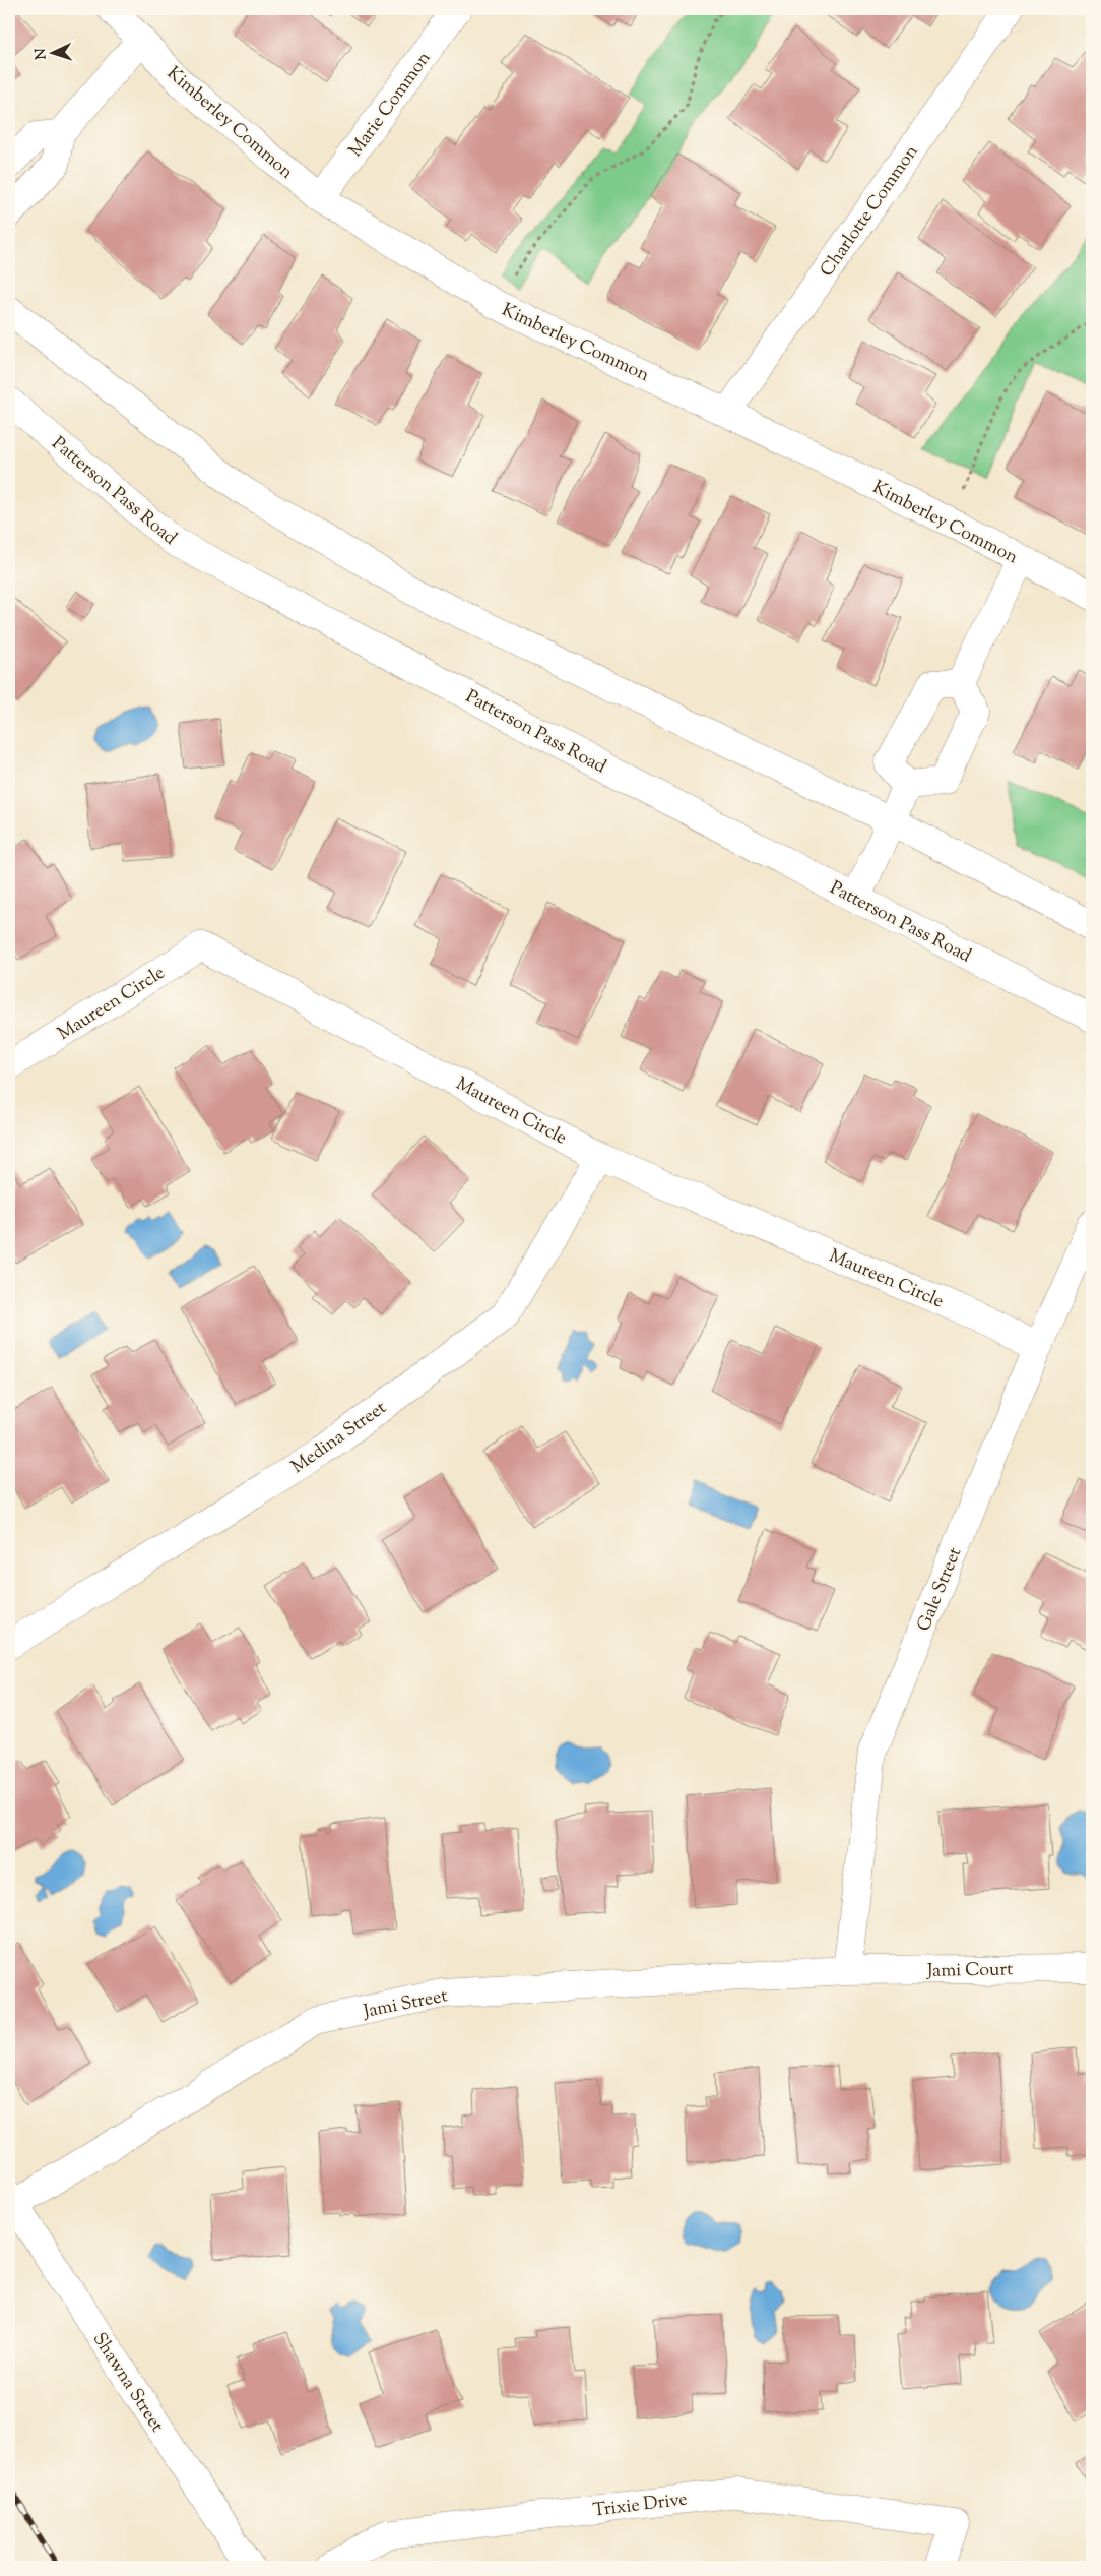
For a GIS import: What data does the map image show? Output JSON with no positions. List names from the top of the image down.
{
  "streets": {
    "street": [
      "Marie Common",
      "Kimberley Common",
      "Charlotte Common",
      "Patterson Pass Road",
      "Maureen Circle",
      "Medina Street",
      "Gale Street",
      "Jami Court",
      "Jami Street",
      "Shawna Street",
      "Trixie Drive"
    ]
  },
  "crossings": [
    ["Marie Common", "Kimberley Common"],
    ["Kimberley Common", "Charlotte Common"],
    ["Maureen Circle", "Medina Street"],
    ["Maureen Circle", "Gale Street"],
    ["Gale Street", "Jami Court"],
    ["Gale Street", "Jami Street"],
    ["Jami Court", "Jami Street"],
    ["Jami Street", "Shawna Street"]
  ],
  "north": "left"
}
